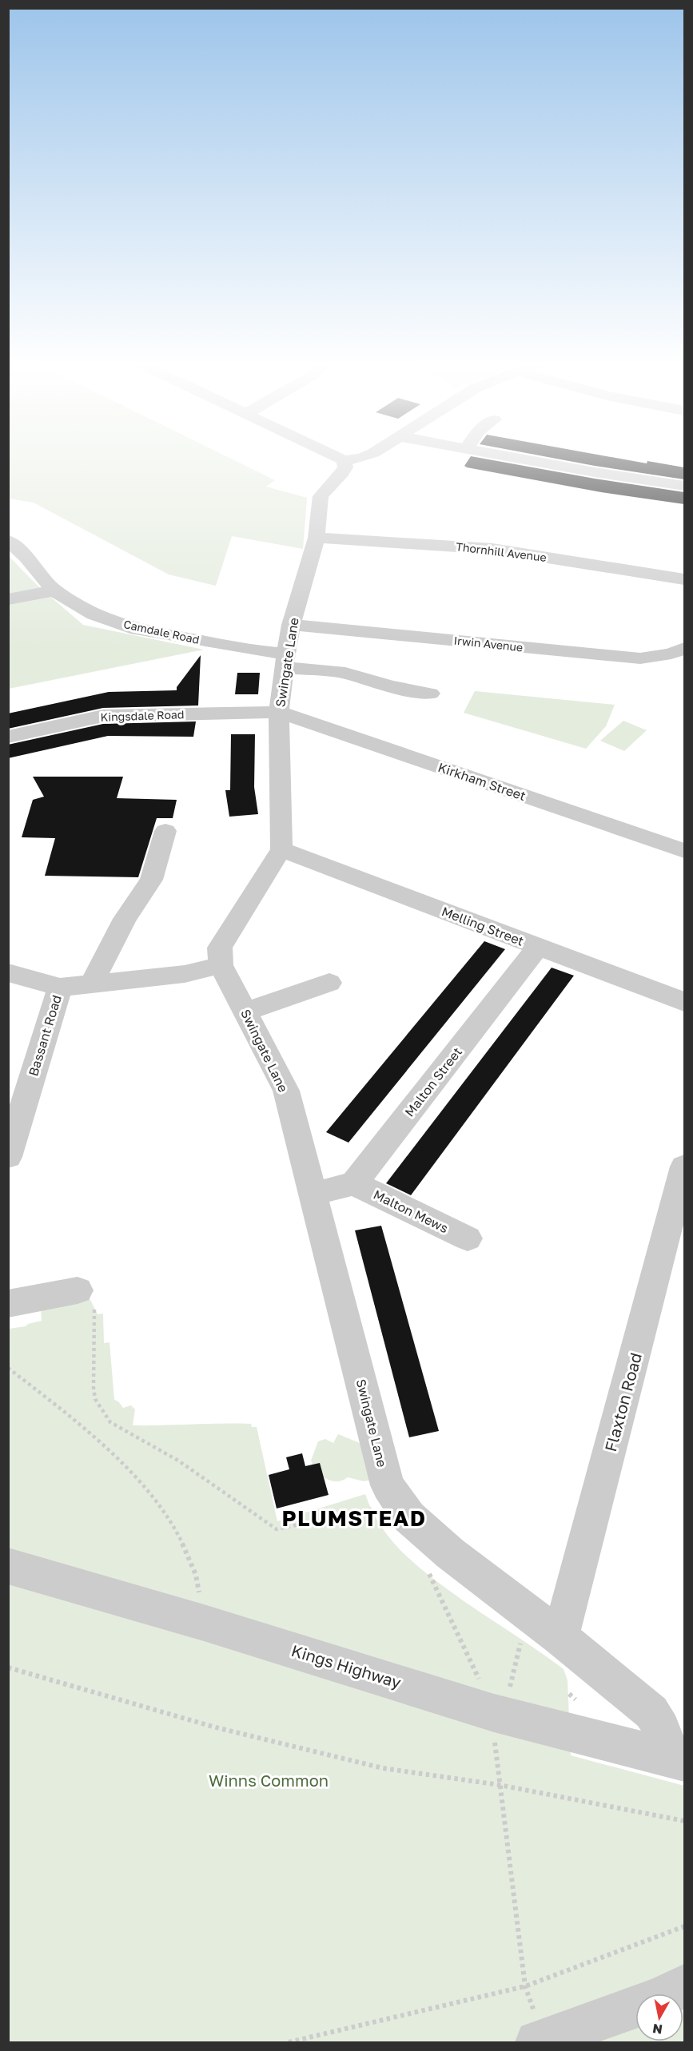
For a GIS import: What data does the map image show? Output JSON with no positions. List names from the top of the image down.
{
  "streets": {
    "street": [
      "Thornhill Avenue",
      "Camdale Road",
      "Irwin Avenue",
      "Swingate Lane",
      "Kingsdale Road",
      "Kirkham Street",
      "Melling Street",
      "Bassant Road",
      "Malton Street",
      "Malton Mews",
      "Flaxton Road",
      "Kings Highway"
    ]
  },
  "crossings": [
    ["Thornhill Avenue", "Swingate Lane"],
    ["Camdale Road", "Swingate Lane"],
    ["Irwin Avenue", "Swingate Lane"],
    ["Swingate Lane", "Kingsdale Road"],
    ["Swingate Lane", "Kirkham Street"],
    ["Swingate Lane", "Melling Street"],
    ["Swingate Lane", "Bassant Road"],
    ["Swingate Lane", "Flaxton Road"],
    ["Swingate Lane", "Kings Highway"],
    ["Kingsdale Road", "Kirkham Street"],
    ["Melling Street", "Malton Street"],
    ["Malton Street", "Malton Mews"]
  ],
  "districts": ["PLUMSTEAD"],
  "parks": ["Winns Common"],
  "north": "bottom"
}
